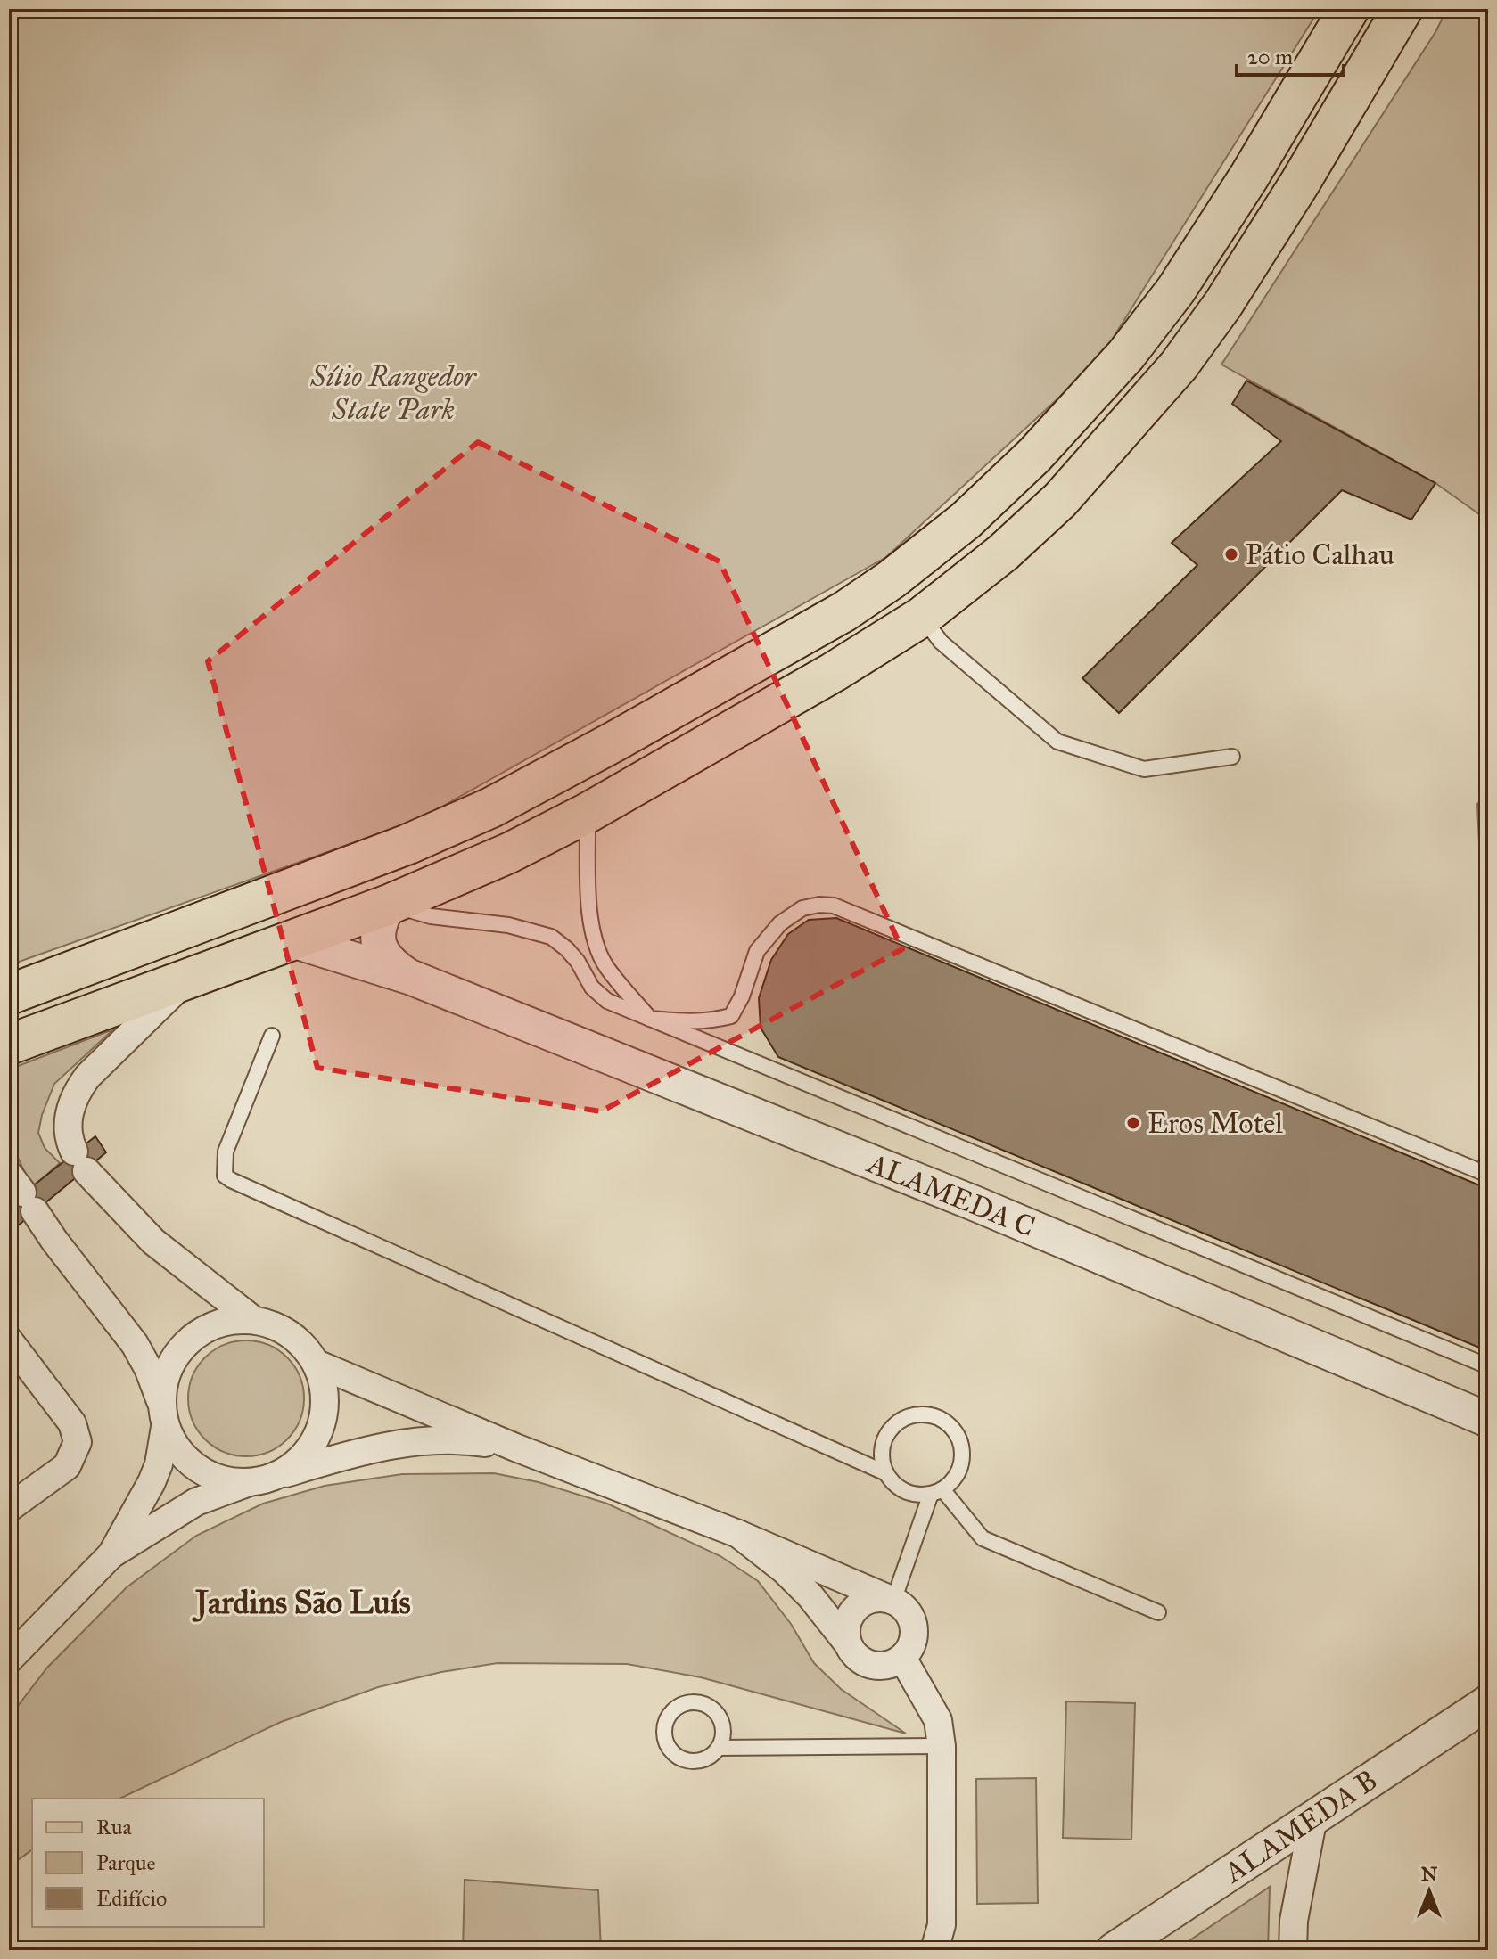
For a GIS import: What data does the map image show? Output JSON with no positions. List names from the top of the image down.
{
  "streets": {
    "street": ["ALAMEDA C", "ALAMEDA B"]
  },
  "districts": ["Jardins São Luís"],
  "parks": ["Sítio Rangedor State Park"],
  "places": ["Pátio Calhau", "Eros Motel"],
  "legend": ["Rua", "Parque", "Edifício"],
  "scale_bar": "20 m",
  "north": "top"
}
